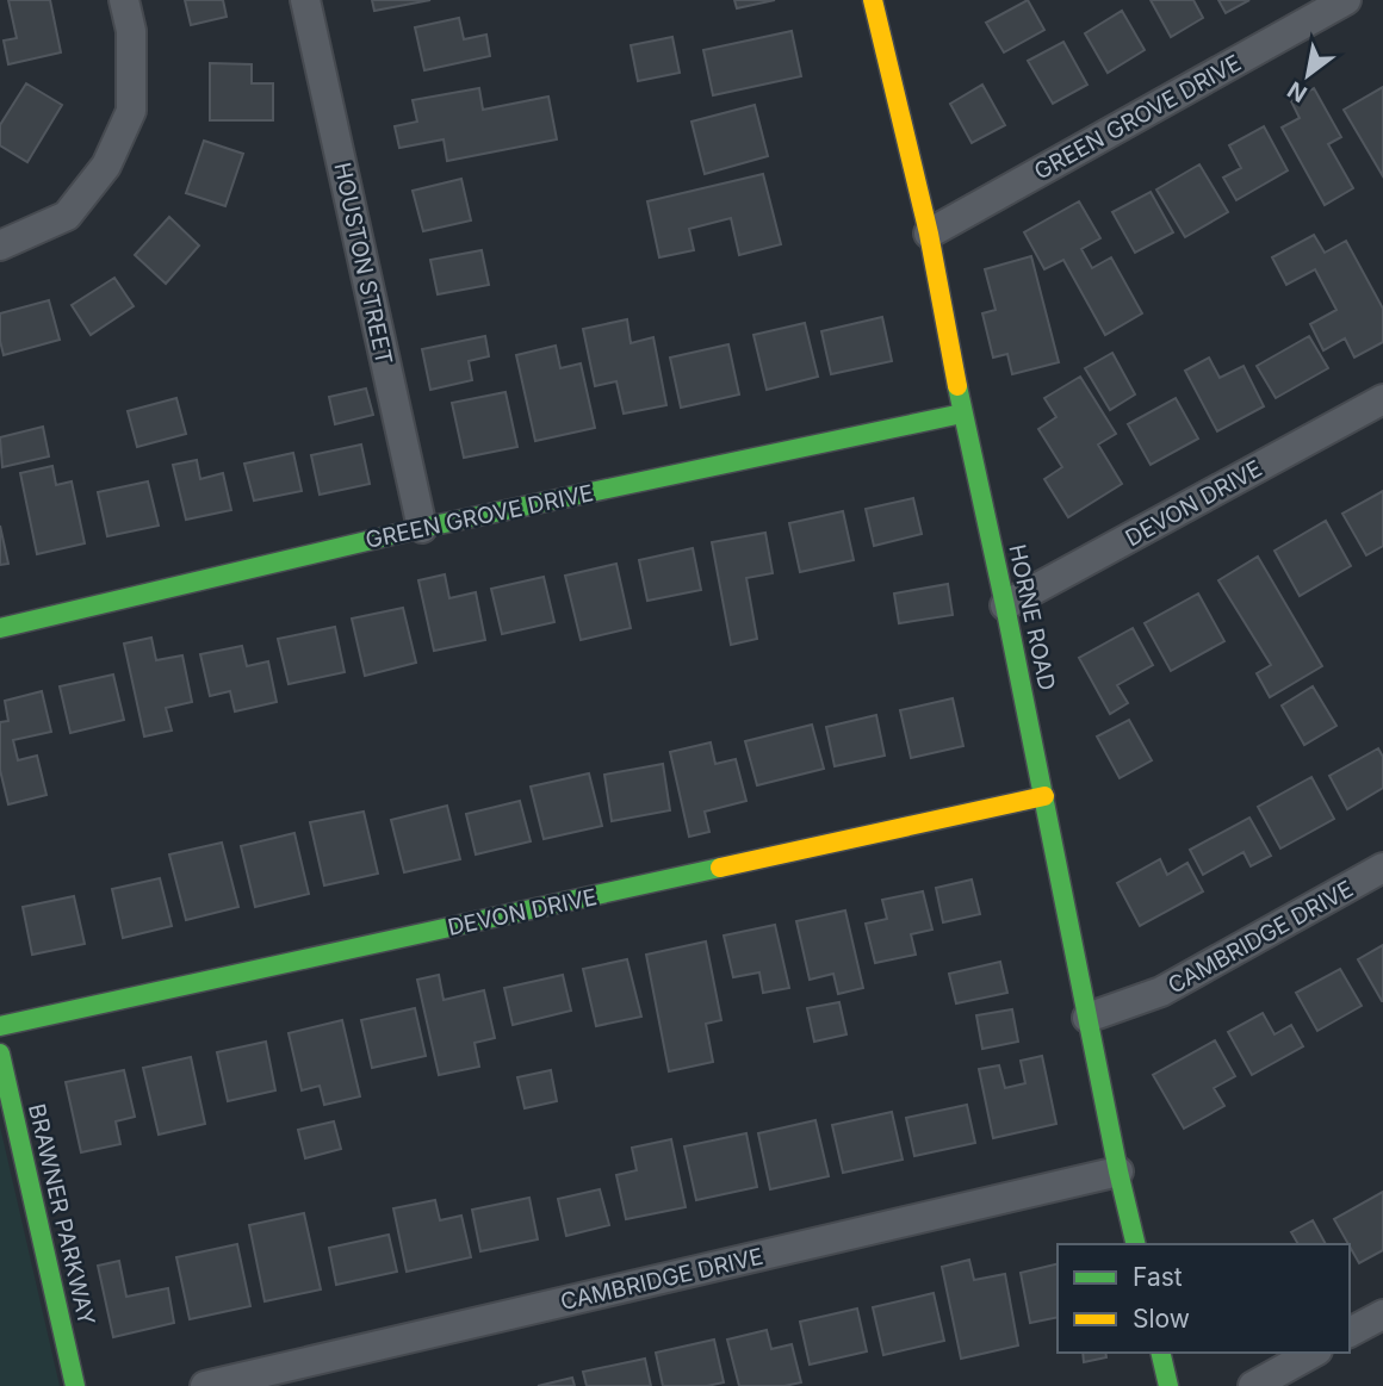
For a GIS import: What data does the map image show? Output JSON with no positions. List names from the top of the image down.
{
  "streets": {
    "street": [
      "GREEN GROVE DRIVE",
      "HOUSTON STREET",
      "DEVON DRIVE",
      "HORNE ROAD",
      "CAMBRIDGE DRIVE",
      "BRAWNER PARKWAY"
    ]
  },
  "crossings": [
    ["GREEN GROVE DRIVE", "HOUSTON STREET"],
    ["GREEN GROVE DRIVE", "HORNE ROAD"],
    ["DEVON DRIVE", "HORNE ROAD"],
    ["HORNE ROAD", "CAMBRIDGE DRIVE"]
  ],
  "legend": ["Fast", "Slow"],
  "north": "bottom left"
}
